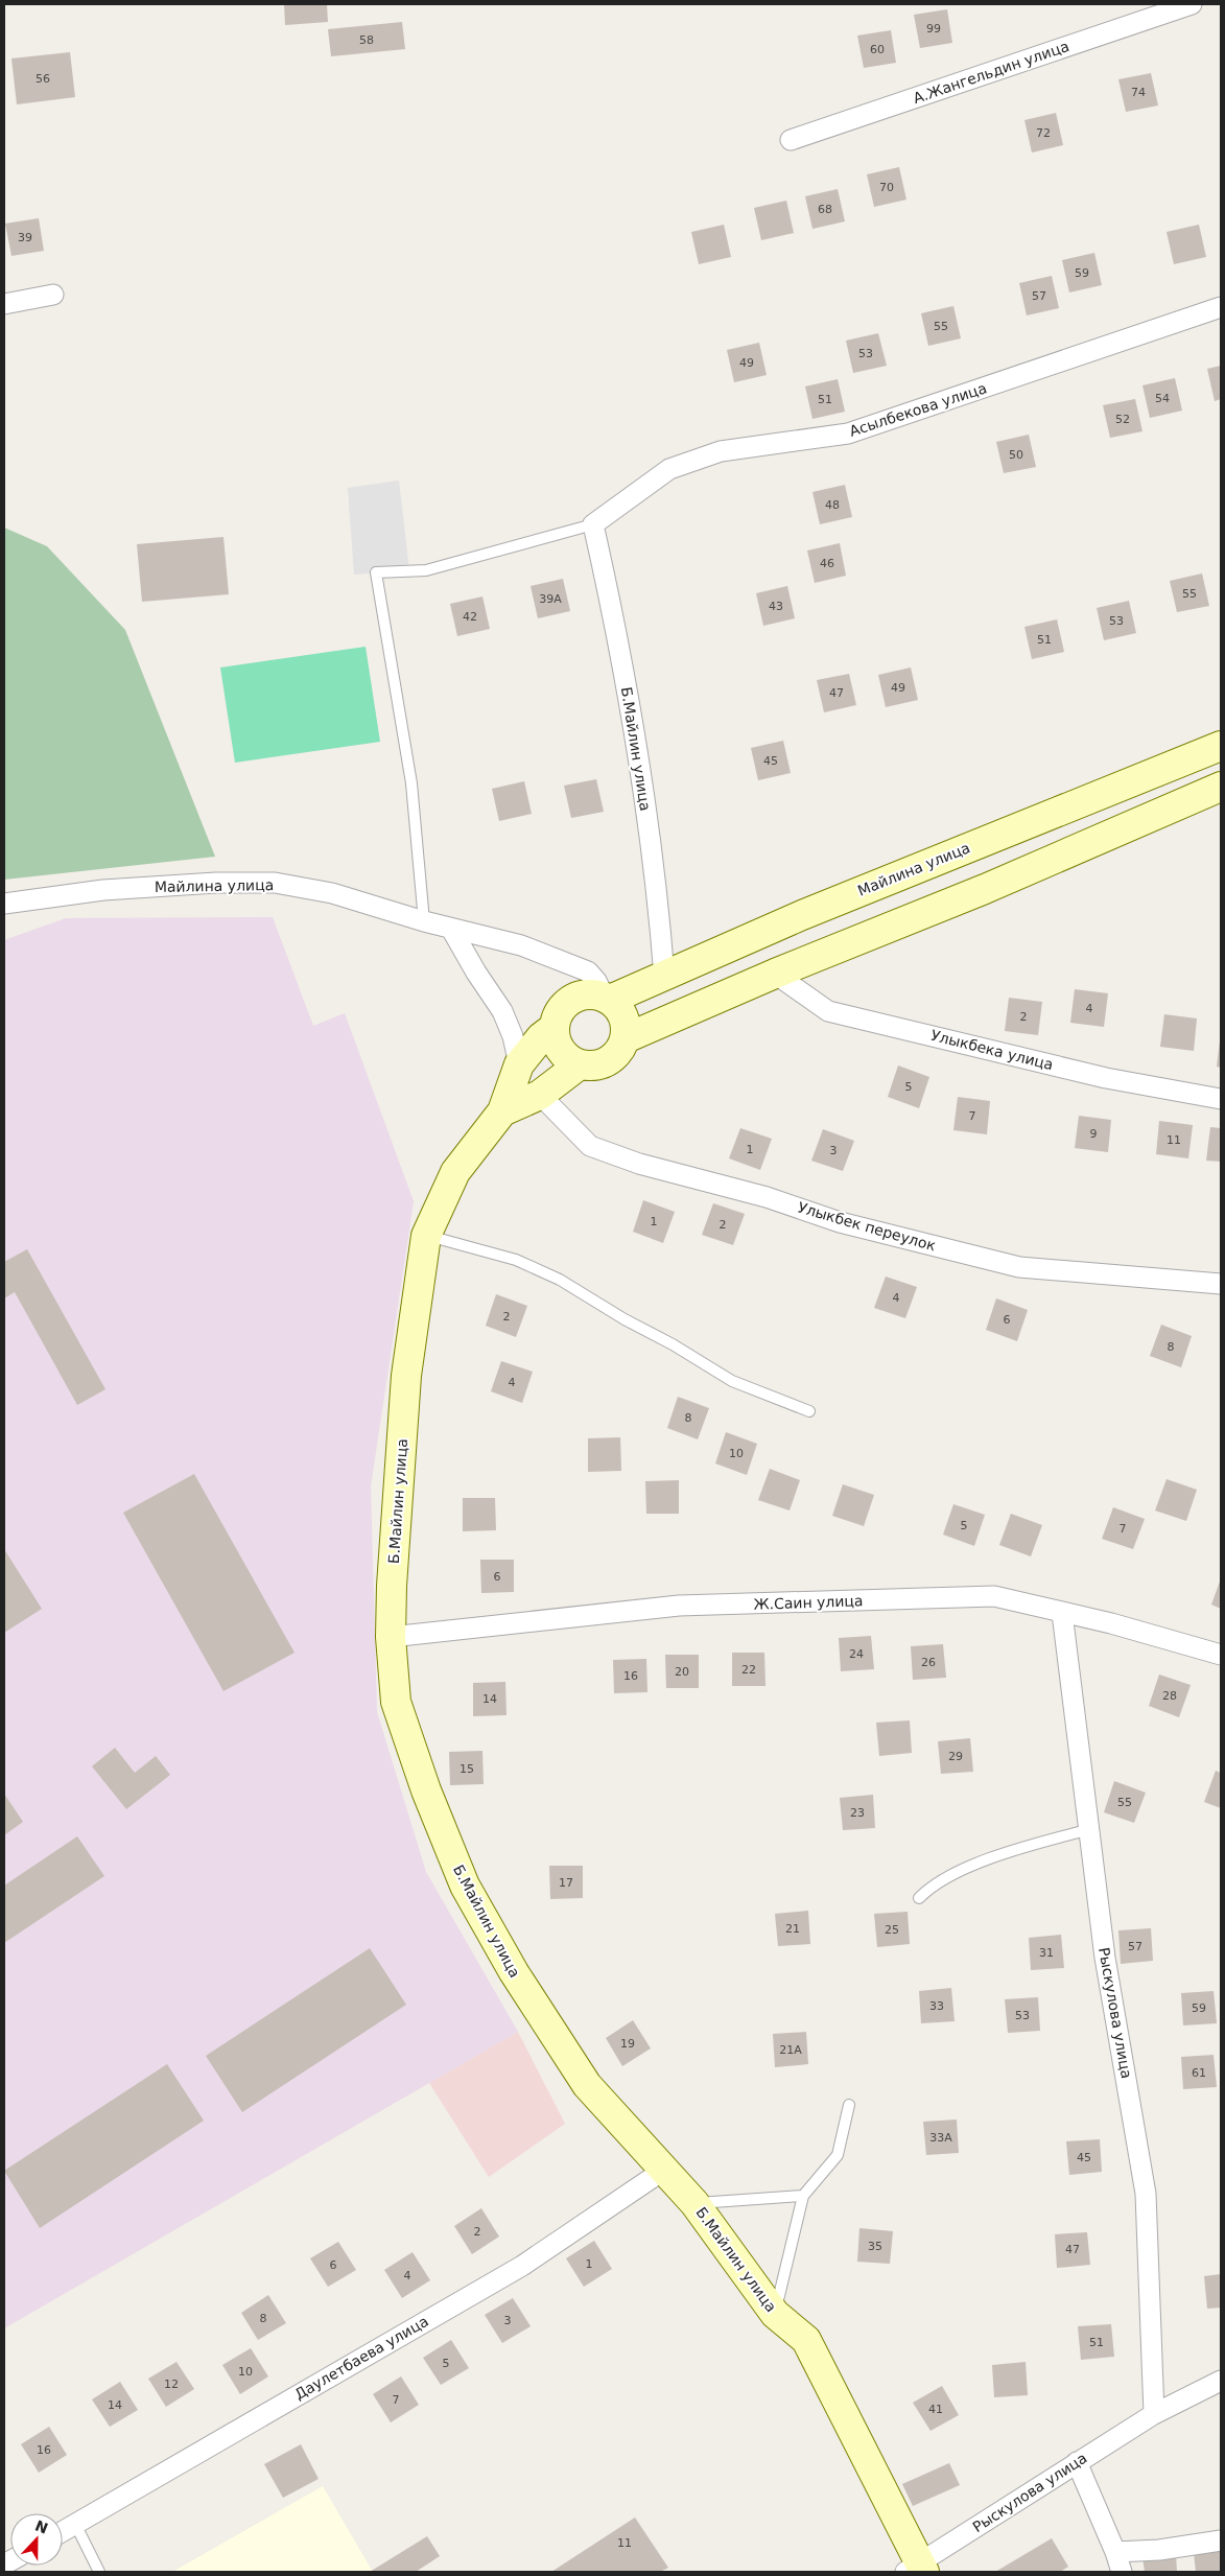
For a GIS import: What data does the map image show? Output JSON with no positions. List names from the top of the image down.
{
  "streets": {
    "street": [
      "А.Жангельдин улица",
      "Асылбекова улица",
      "Б.Майлин улица",
      "Майлина улица",
      "Улыкбека улица",
      "Улыкбек переулок",
      "Ж.Саин улица",
      "Рыскулова улица",
      "Даулетбаева улица"
    ]
  },
  "crossings": [
    ["Асылбекова улица", "Б.Майлин улица"],
    ["Б.Майлин улица", "Майлина улица"],
    ["Б.Майлин улица", "Улыкбек переулок"],
    ["Б.Майлин улица", "Ж.Саин улица"],
    ["Б.Майлин улица", "Рыскулова улица"],
    ["Б.Майлин улица", "Даулетбаева улица"],
    ["Ж.Саин улица", "Рыскулова улица"]
  ],
  "house_numbers": [
    "99",
    "58",
    "60",
    "56",
    "74",
    "72",
    "70",
    "68",
    "39",
    "59",
    "57",
    "55",
    "53",
    "49",
    "54",
    "51",
    "52",
    "50",
    "48",
    "46",
    "55",
    "39А",
    "43",
    "42",
    "53",
    "51",
    "49",
    "47",
    "45",
    "4",
    "2",
    "5",
    "7",
    "9",
    "11",
    "1",
    "3",
    "1",
    "2",
    "4",
    "2",
    "6",
    "8",
    "4",
    "8",
    "10",
    "5",
    "7",
    "6",
    "24",
    "26",
    "22",
    "20",
    "16",
    "28",
    "14",
    "29",
    "15",
    "55",
    "23",
    "17",
    "21",
    "25",
    "57",
    "31",
    "33",
    "59",
    "53",
    "19",
    "21А",
    "61",
    "33А",
    "45",
    "2",
    "35",
    "47",
    "1",
    "6",
    "4",
    "8",
    "3",
    "51",
    "5",
    "10",
    "12",
    "7",
    "14",
    "41",
    "16",
    "11"
  ],
  "north": "top"
}
